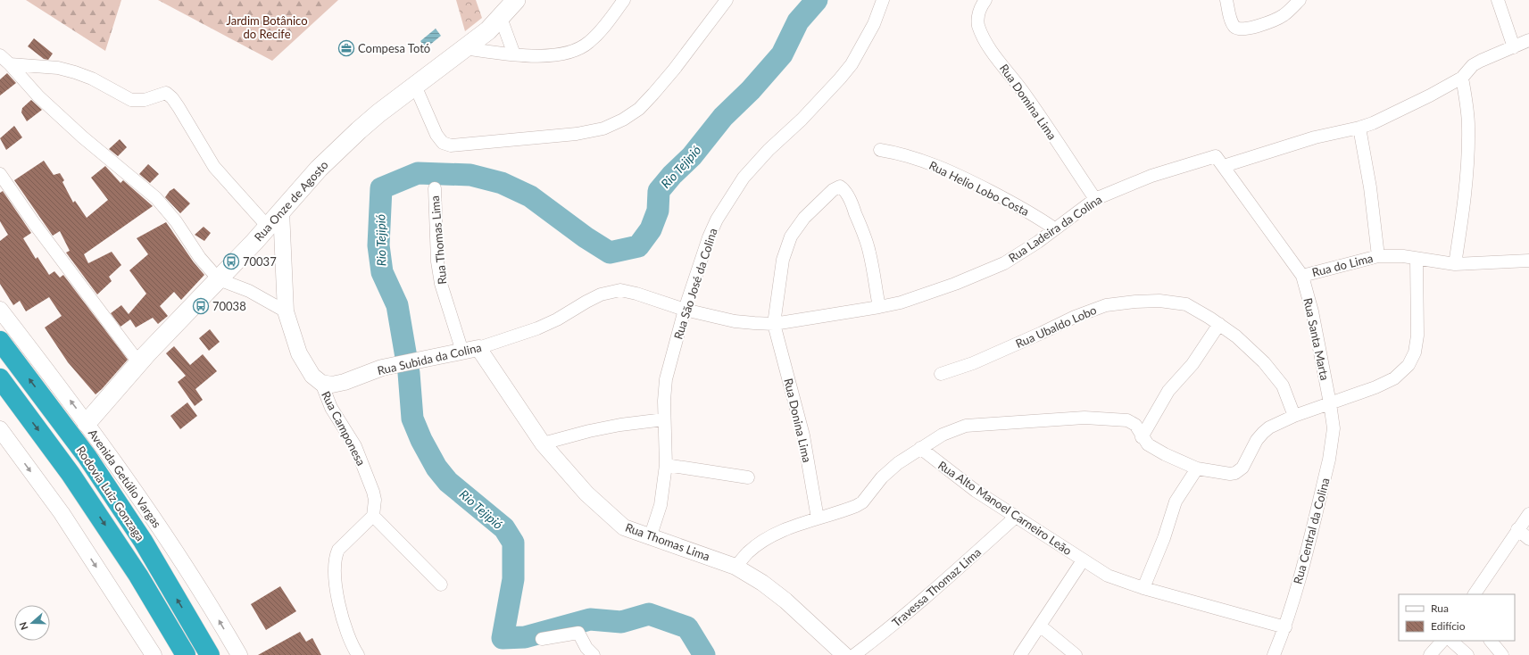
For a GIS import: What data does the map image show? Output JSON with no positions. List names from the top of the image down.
{
  "streets": {
    "highway": ["Rodovia Luiz Gonzaga"],
    "main road": ["Rua Onze de Agosto"],
    "street": [
      "Rua Domina Lima",
      "Rua Helio Lobo Costa",
      "Rua Ladeira da Colina",
      "Rua Thomas Lima",
      "Rua do Lima",
      "Rua São José da Colina",
      "Rua Ubaldo Lobo",
      "Rua Santa Marta",
      "Rua Subida da Colina",
      "Rua Donina Lima",
      "Rua Camponesa",
      "Avenida Getúlio Vargas",
      "Rua Alto Manoel Carneiro Leão",
      "Rua Central da Colina",
      "Travessa Thomaz Lima"
    ]
  },
  "crossings": [
    ["Rua Domina Lima", "Rua Ladeira da Colina"],
    ["Rua Helio Lobo Costa", "Rua Ladeira da Colina"],
    ["Rua Onze de Agosto", "Avenida Getúlio Vargas"],
    ["Rua Ladeira da Colina", "Rua do Lima"],
    ["Rua Ladeira da Colina", "Rua São José da Colina"],
    ["Rua Ladeira da Colina", "Rua Subida da Colina"],
    ["Rua Ladeira da Colina", "Rua Donina Lima"],
    ["Rua Thomas Lima", "Rua São José da Colina"],
    ["Rua Thomas Lima", "Rua Subida da Colina"],
    ["Rua do Lima", "Rua Santa Marta"],
    ["Rua São José da Colina", "Rua Subida da Colina"],
    ["Rua Santa Marta", "Rua Central da Colina"],
    ["Rua Subida da Colina", "Rua Camponesa"],
    ["Rua Alto Manoel Carneiro Leão", "Rua Central da Colina"],
    ["Rua Alto Manoel Carneiro Leão", "Travessa Thomaz Lima"]
  ],
  "water": ["Rio Tejipió"],
  "parks": ["Jardim Botânico do Recife"],
  "places": {
    "office": ["Compesa Totó"],
    "bus stop": ["70037", "70038"]
  },
  "legend": ["Rua", "Edifício"],
  "north": "left"
}
